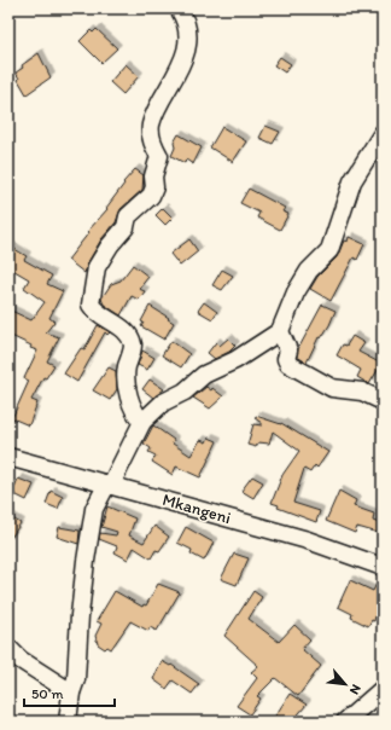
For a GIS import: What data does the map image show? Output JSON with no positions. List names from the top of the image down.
{
  "streets": {
    "street": ["Mkangeni"]
  },
  "scale_bar": "50 m",
  "north": "bottom right"
}
